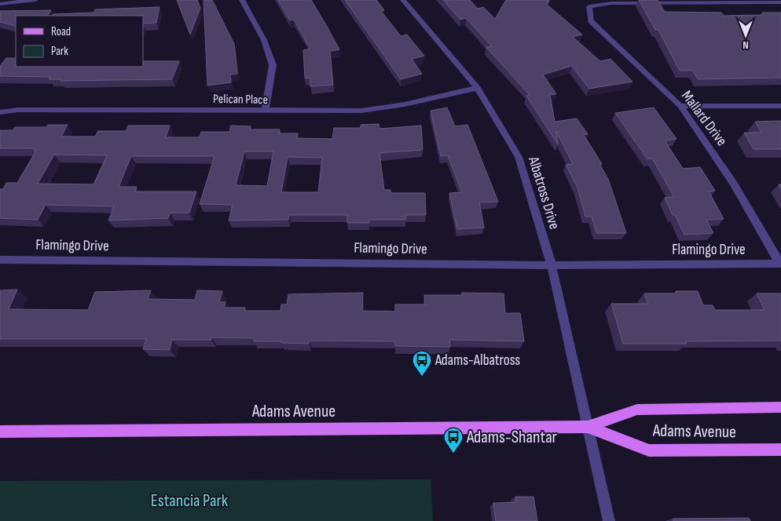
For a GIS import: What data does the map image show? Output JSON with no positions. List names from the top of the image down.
{
  "streets": {
    "main road": ["Adams Avenue"],
    "street": [
      "Pelican Place",
      "Mallard Drive",
      "Albatross Drive",
      "Flamingo Drive"
    ]
  },
  "crossings": [
    ["Pelican Place", "Albatross Drive"],
    ["Mallard Drive", "Flamingo Drive"],
    ["Albatross Drive", "Flamingo Drive"],
    ["Albatross Drive", "Adams Avenue"]
  ],
  "parks": ["Estancia Park"],
  "places": {
    "bus stop": ["Adams-Albatross", "Adams-Shantar"]
  },
  "legend": ["Road", "Park"],
  "north": "bottom"
}
